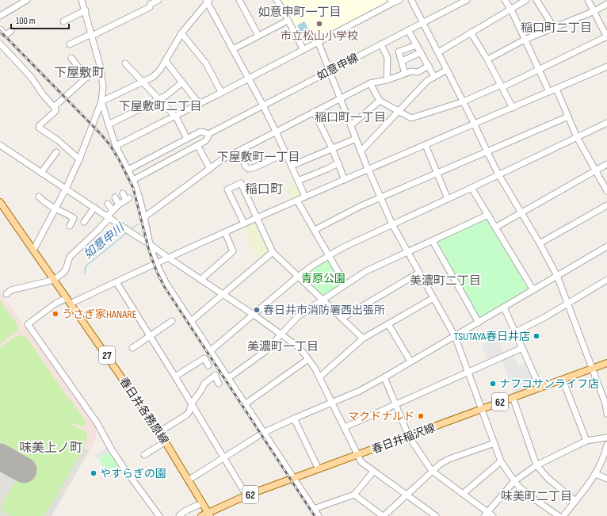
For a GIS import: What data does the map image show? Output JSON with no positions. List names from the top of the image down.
{
  "streets": {
    "main road": [
      "27",
      "62",
      "春日井各務原線",
      "春日井稲沢線"
    ],
    "street": ["如意申線"]
  },
  "crossings": [
    ["春日井各務原線", "春日井稲沢線"]
  ],
  "districts": [
    "如意申町一丁目",
    "稲口町二丁目",
    "下屋敷町",
    "下屋敷町二丁目",
    "稲口町一丁目",
    "下屋敷町一丁目",
    "稲口町",
    "美濃町二丁目",
    "美濃町一丁目",
    "味美上ノ町",
    "味美町二丁目"
  ],
  "water": ["如意申川"],
  "parks": ["青原公園"],
  "places": [
    "市立松山小学校",
    "春日井市消防署西出張所",
    "うさぎ家HANARE",
    "TSUTAYA春日井店",
    "ナフコサンライフ店",
    "マクドナルド",
    "やすらぎの園"
  ],
  "scale_bar": "100 m"
}
